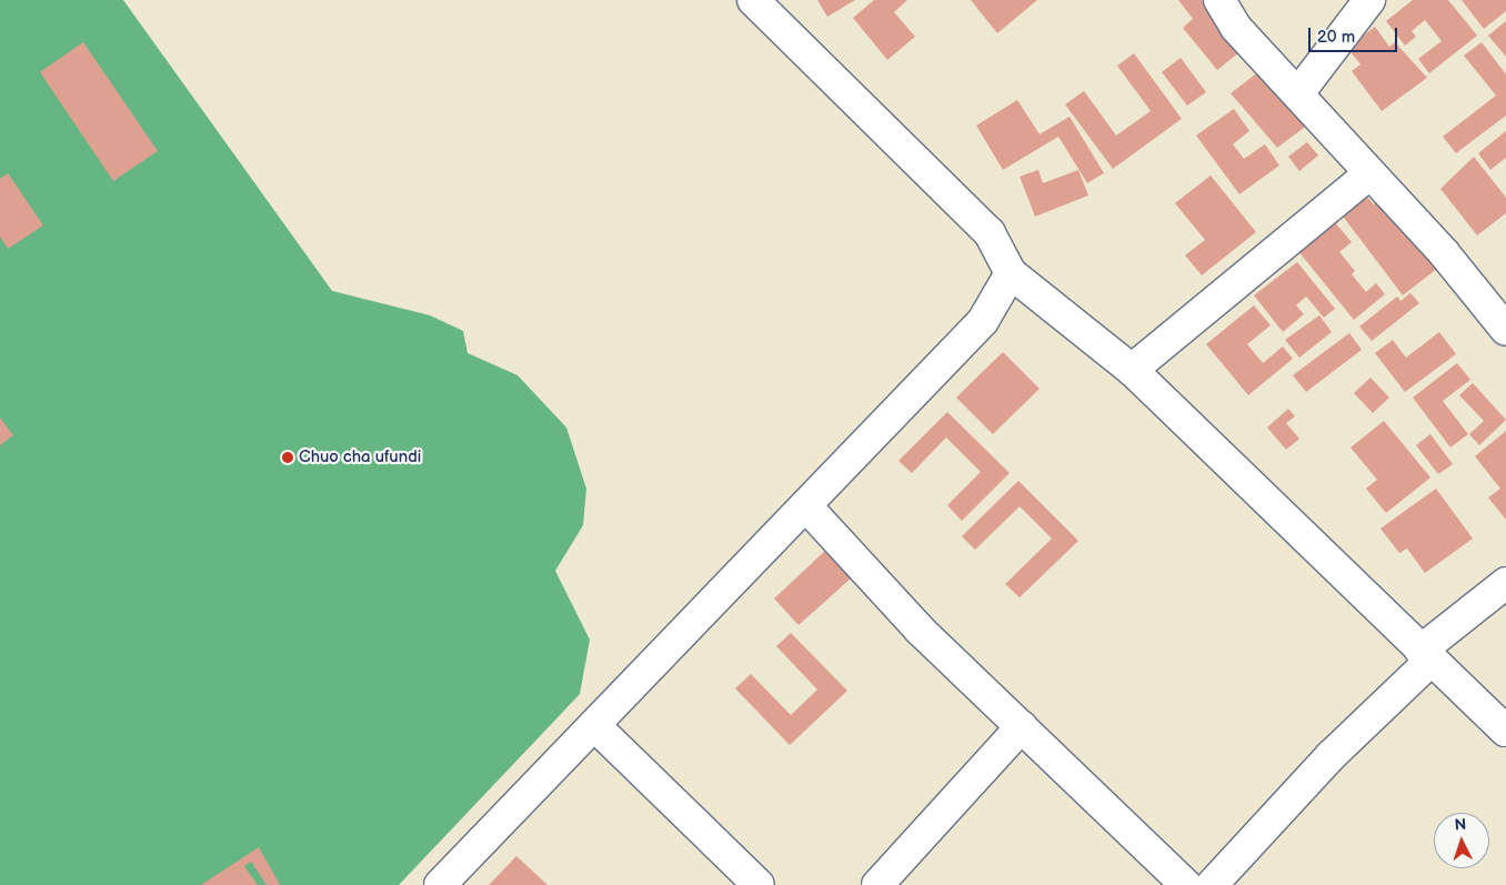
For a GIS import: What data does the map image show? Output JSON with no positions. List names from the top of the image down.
{
  "places": ["Chuo cha ufundi"],
  "scale_bar": "20 m",
  "north": "top"
}
